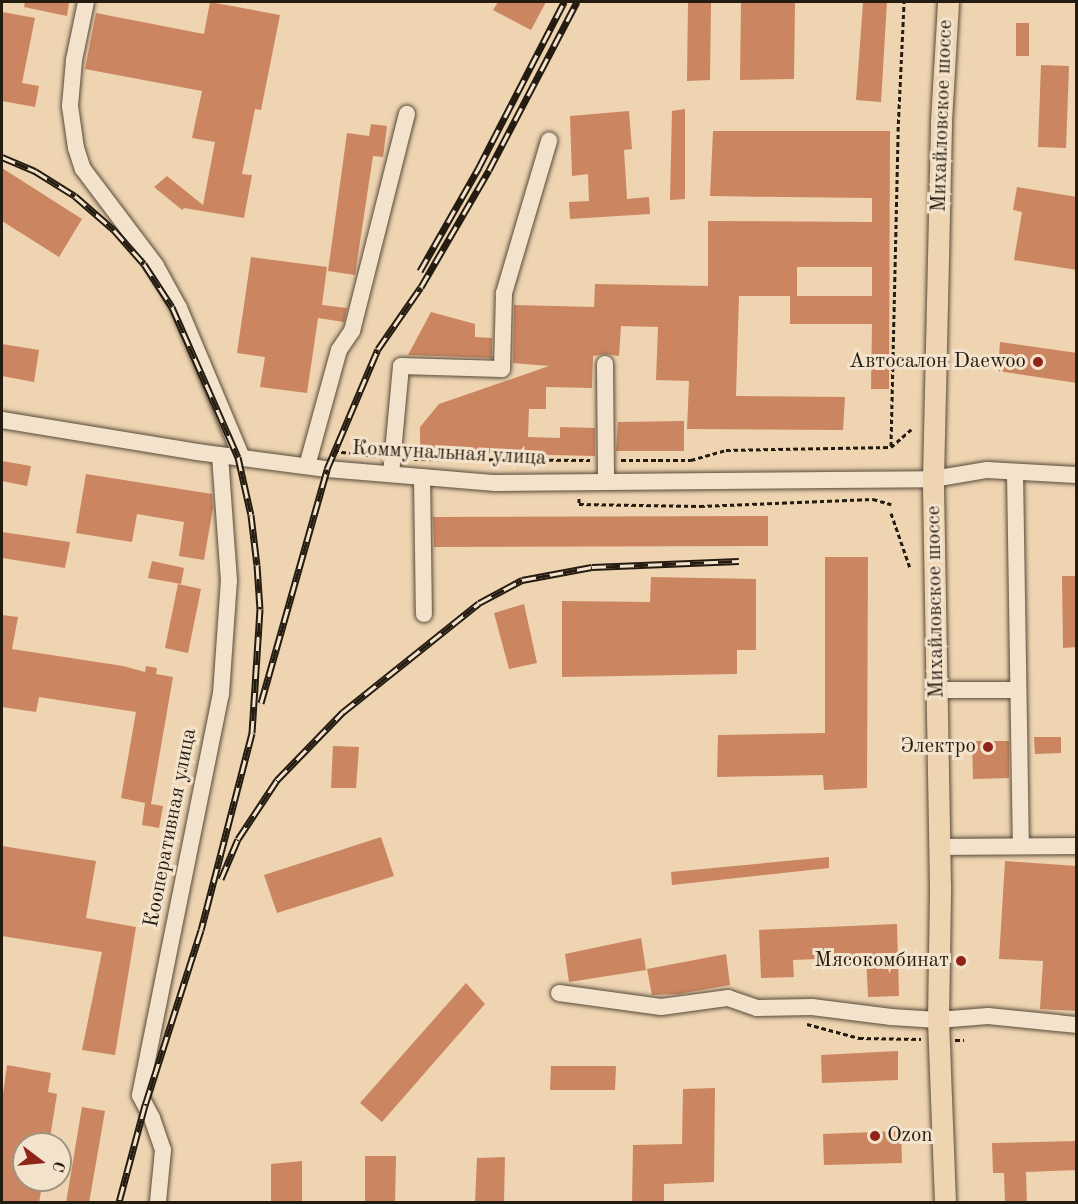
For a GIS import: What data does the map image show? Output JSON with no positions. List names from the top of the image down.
{
  "streets": {
    "main road": ["Михайловское шоссе"],
    "street": ["Коммунальная улица", "Кооперативная улица"]
  },
  "crossings": [
    ["Михайловское шоссе", "Коммунальная улица"],
    ["Коммунальная улица", "Кооперативная улица"]
  ],
  "places": [
    "Автосалон Daewoo",
    "Электро",
    "Мясокомбинат",
    "Ozon"
  ],
  "north": "right"
}
